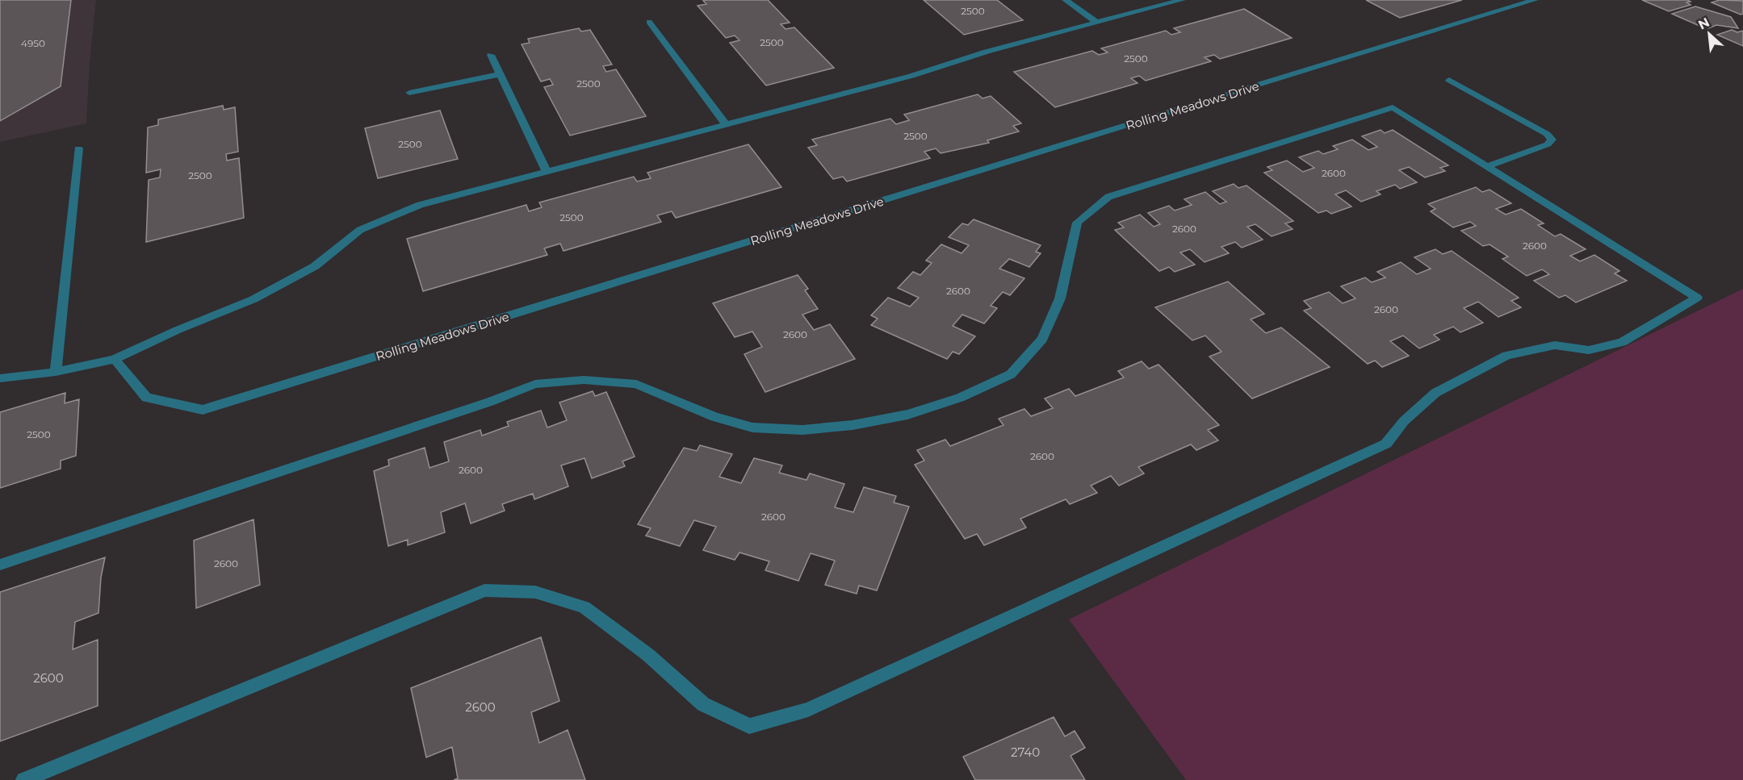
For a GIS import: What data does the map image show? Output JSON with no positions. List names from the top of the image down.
{
  "streets": {
    "lane": ["Rolling Meadows Drive"]
  },
  "house_numbers": [
    "2500",
    "2500",
    "4950",
    "2500",
    "2500",
    "2500",
    "2500",
    "2600",
    "2500",
    "2500",
    "2600",
    "2600",
    "2600",
    "2600",
    "2600",
    "2500",
    "2600",
    "2600",
    "2600",
    "2600",
    "2600",
    "2600",
    "2740"
  ],
  "north": "top left"
}
